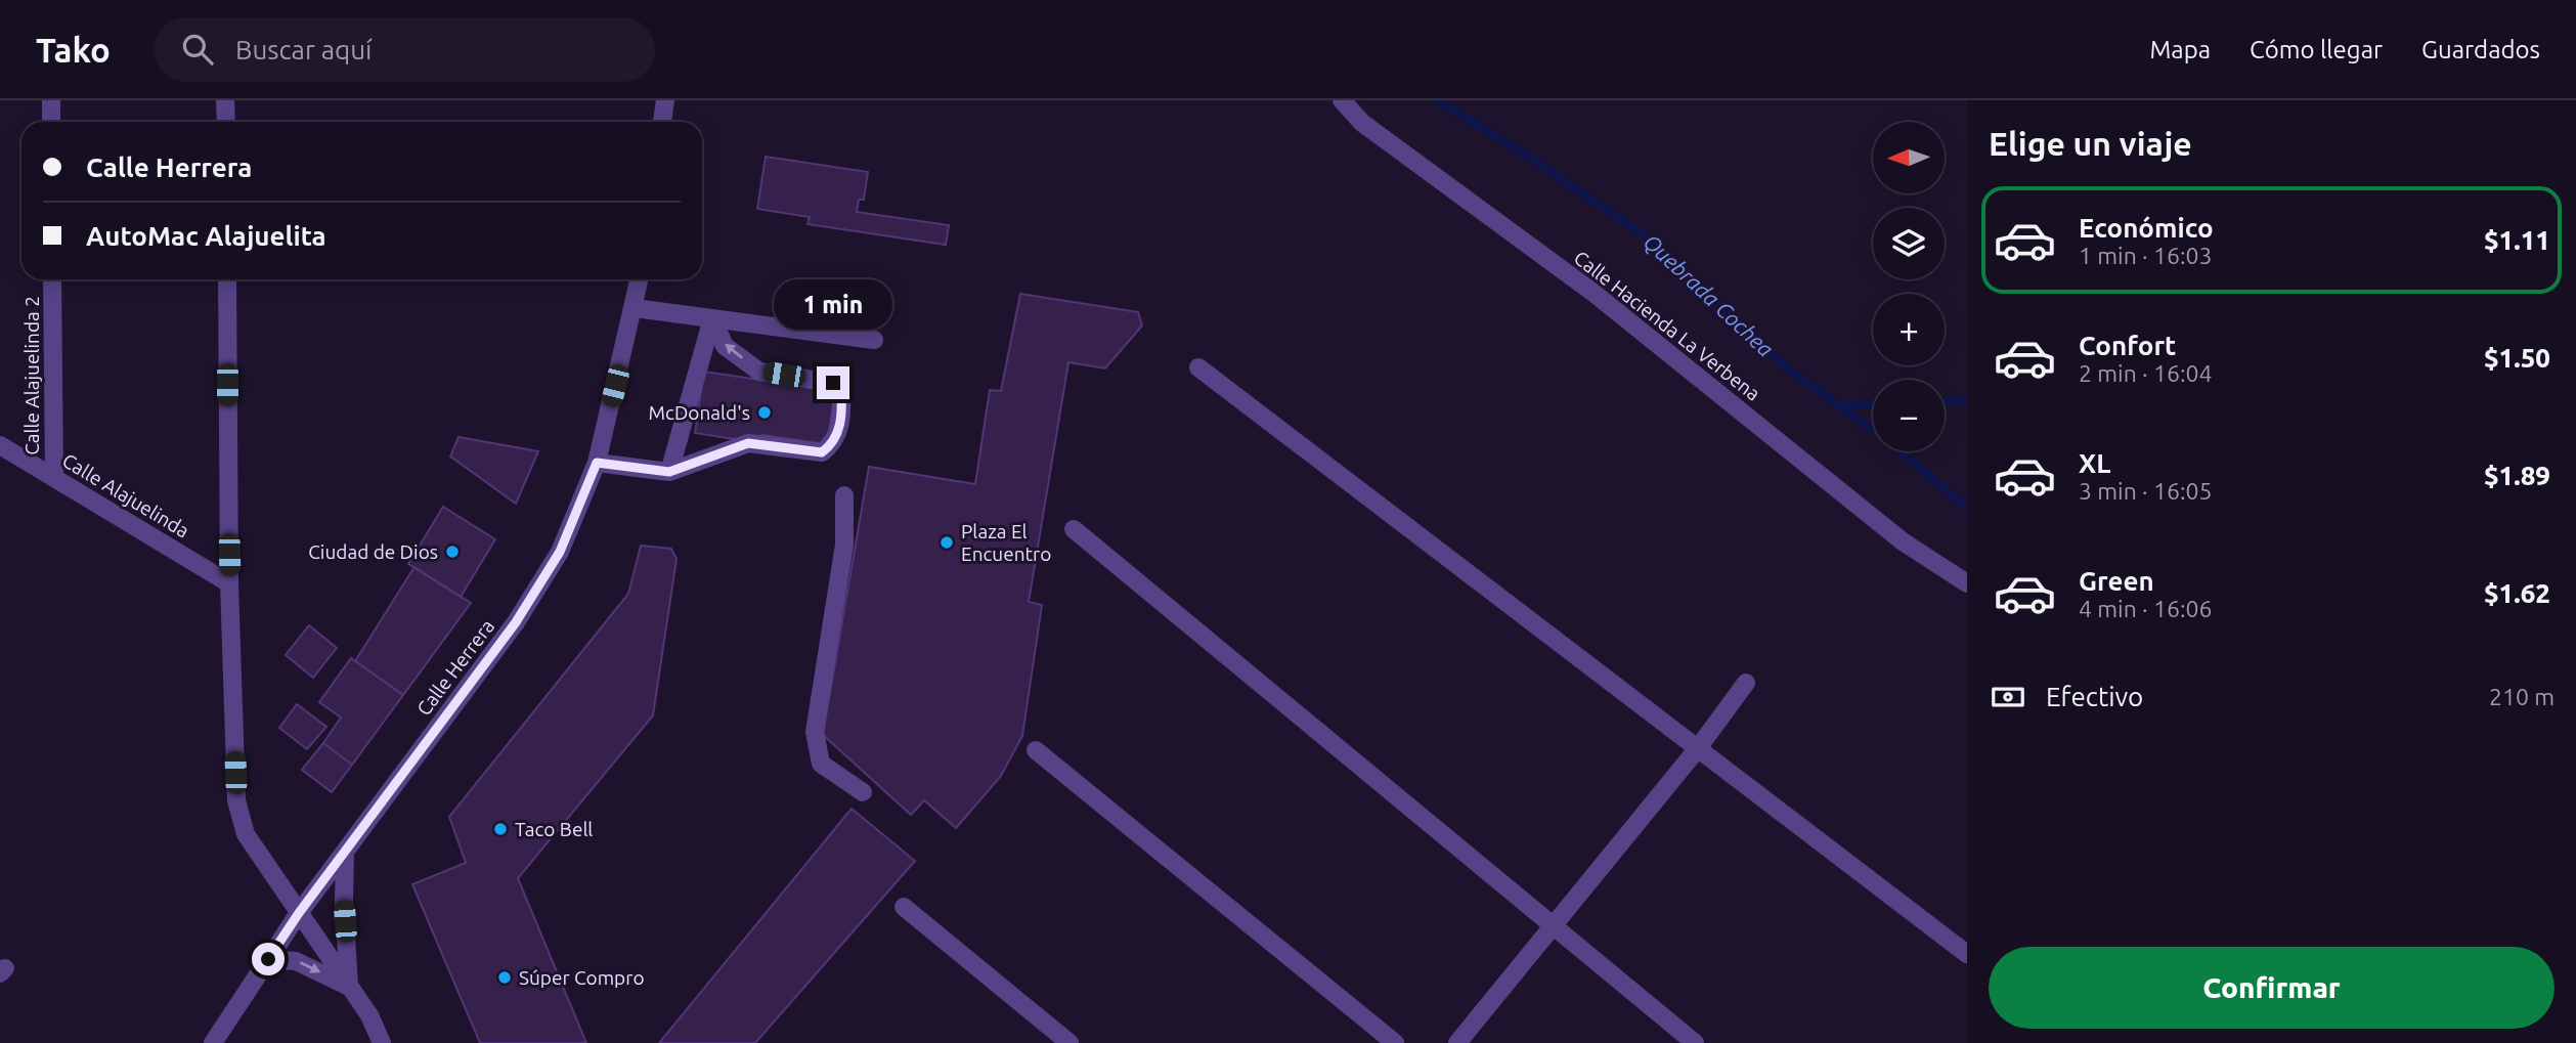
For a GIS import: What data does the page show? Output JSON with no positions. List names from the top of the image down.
{
  "streets": {
    "street": [
      "Calle Hacienda La Verbena",
      "Calle Alajuelinda 2",
      "Calle Alajuelinda",
      "Calle Herrera"
    ]
  },
  "crossings": [
    ["Calle Alajuelinda 2", "Calle Alajuelinda"]
  ],
  "water": ["Quebrada Cochea"],
  "places": [
    "McDonald's",
    "Plaza El Encuentro",
    "Ciudad de Dios",
    "Taco Bell",
    "Súper Compro"
  ],
  "north": "left",
  "page": {
    "header": "Tako",
    "search": "Buscar aquí",
    "nav": ["Mapa", "Cómo llegar", "Guardados"],
    "heading": "Elige un viaje",
    "map_buttons": ["+", "−"],
    "banner": ["Calle Herrera", "AutoMac Alajuelita"],
    "list": [
      {
        "name": "Económico",
        "note": "1 min · 16:03",
        "value": "$1.11"
      },
      {
        "name": "Confort",
        "note": "2 min · 16:04",
        "value": "$1.50"
      },
      {
        "name": "XL",
        "note": "3 min · 16:05",
        "value": "$1.89"
      },
      {
        "name": "Green",
        "note": "4 min · 16:06",
        "value": "$1.62"
      }
    ],
    "bubble": "1 min",
    "pay": ["Efectivo", "210 m"],
    "buttons": "Confirmar"
  }
}
